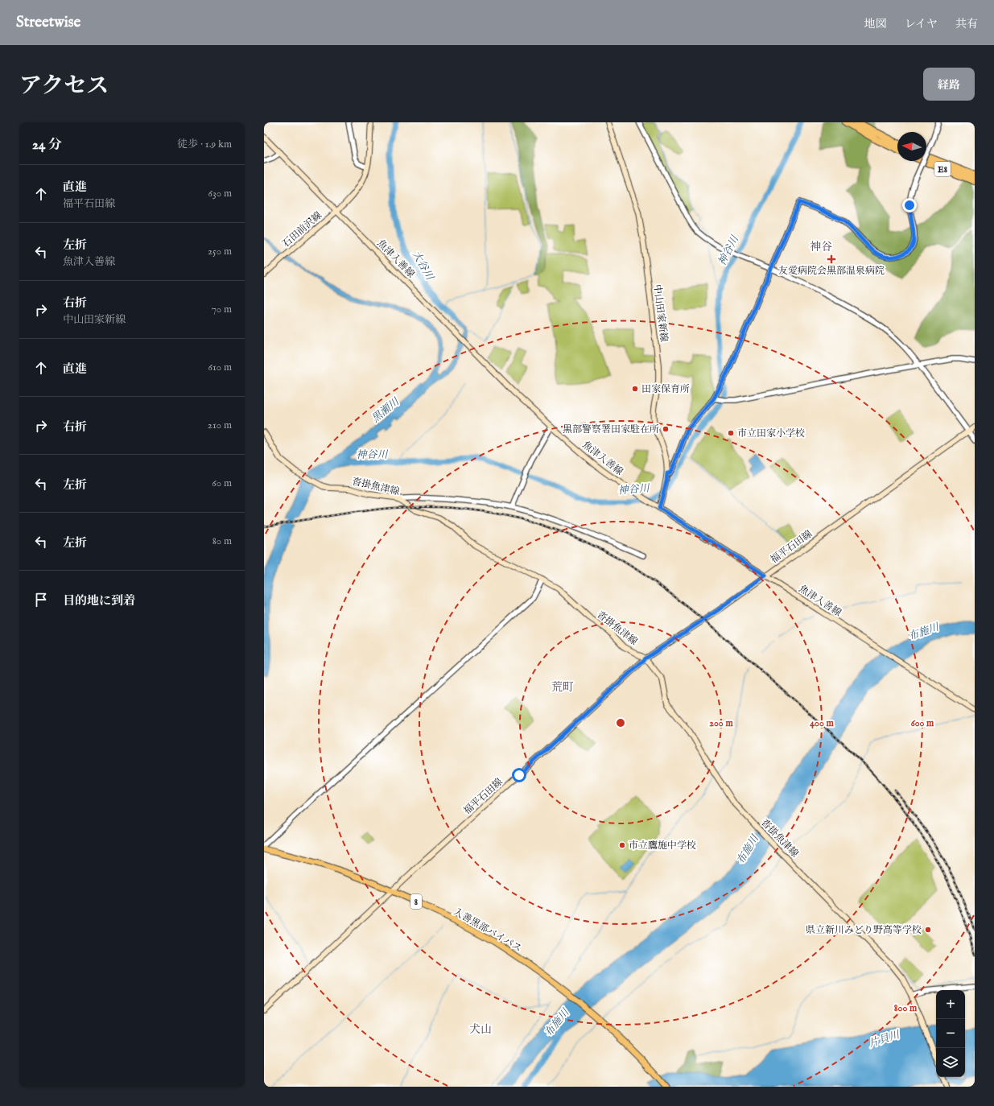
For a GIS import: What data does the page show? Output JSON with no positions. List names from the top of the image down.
{
  "streets": {
    "highway": ["E8", "8", "入善黒部バイパス"],
    "main road": [
      "石田前沢線",
      "魚津入善線",
      "中山田家新線",
      "沓掛魚津線",
      "福平石田線"
    ]
  },
  "crossings": [
    ["石田前沢線", "魚津入善線"],
    ["魚津入善線", "中山田家新線"],
    ["魚津入善線", "福平石田線"],
    ["沓掛魚津線", "福平石田線"],
    ["福平石田線", "入善黒部バイパス"]
  ],
  "districts": ["神谷", "荒町", "犬山"],
  "water": [
    "神谷川",
    "大谷川",
    "黒瀬川",
    "布施川",
    "片貝川"
  ],
  "places": {
    "health": ["友愛病院会黒部温泉病院"],
    "other": [
      "田家保育所",
      "黒部警察署田家駐在所",
      "市立田家小学校",
      "市立鷹施中学校",
      "県立新川みどり野高等学校"
    ]
  },
  "north": "left",
  "page": {
    "header": "Streetwise",
    "nav": ["地図", "レイヤ", "共有"],
    "title": "アクセス",
    "buttons": "経路",
    "heading": ["24 分", "徒歩 · 1.9 km"],
    "list": [
      ["直進", "福平石田線", "630 m"],
      ["左折", "魚津入善線", "250 m"],
      ["右折", "中山田家新線", "70 m"],
      ["直進", "610 m"],
      ["右折", "210 m"],
      ["左折", "60 m"],
      ["左折", "80 m"],
      "目的地に到着"
    ],
    "map_buttons": ["+", "−"]
  },
  "rings": [
    "200 m",
    "400 m",
    "600 m",
    "800 m"
  ]
}
